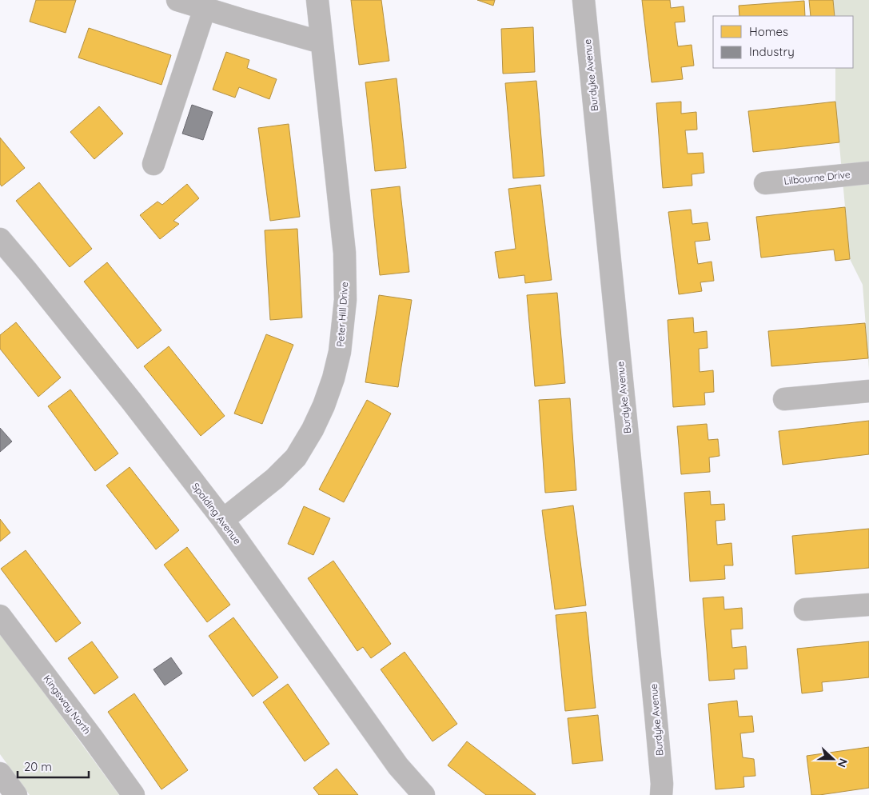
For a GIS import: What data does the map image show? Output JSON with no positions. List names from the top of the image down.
{
  "streets": {
    "street": [
      "Burdyke Avenue",
      "Lilbourne Drive",
      "Peter Hill Drive",
      "Spalding Avenue",
      "Kingsway North"
    ]
  },
  "crossings": [
    ["Peter Hill Drive", "Spalding Avenue"]
  ],
  "legend": ["Homes", "Industry"],
  "scale_bar": "20 m",
  "north": "right"
}
